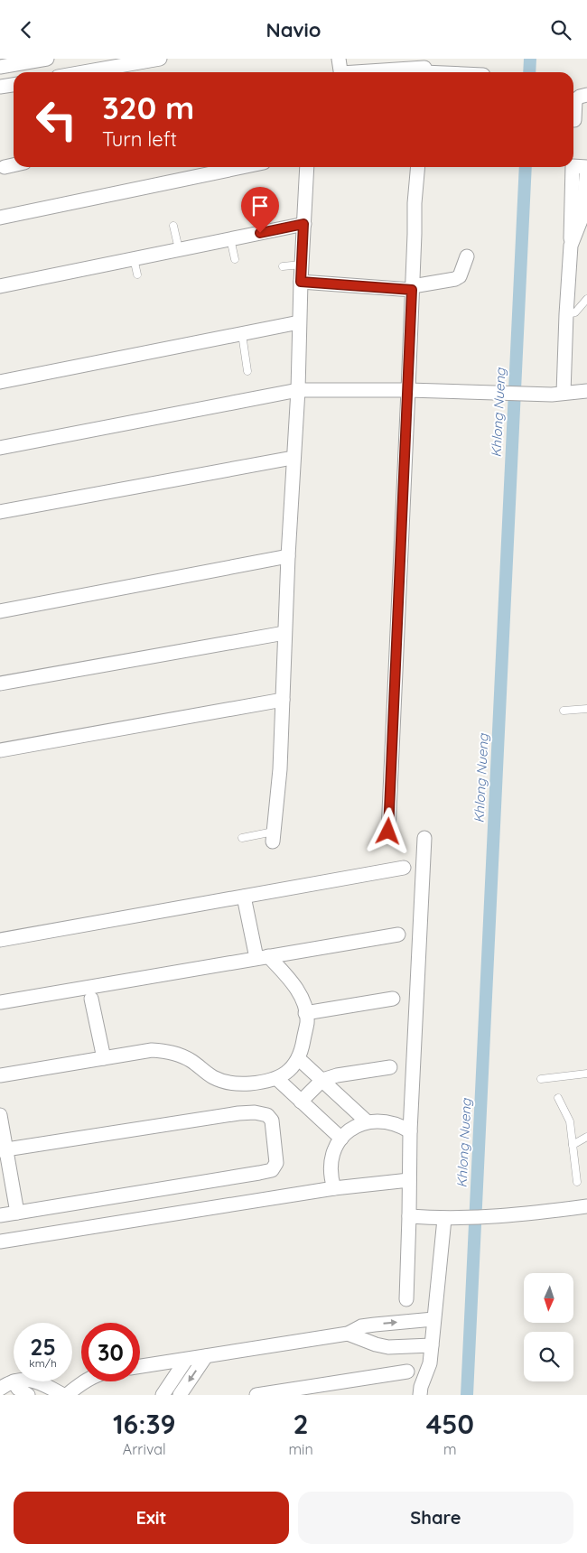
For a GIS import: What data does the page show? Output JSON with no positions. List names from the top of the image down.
{
  "water": ["Khlong Nueng"],
  "north": "bottom",
  "page": {
    "header": "Navio",
    "turn": ["320 m", "Turn left"],
    "speed": "25 km/h",
    "limit": "30",
    "eta": [
      "16:39",
      "Arrival",
      "2",
      "min",
      "450",
      "m"
    ],
    "buttons": ["Exit", "Share"]
  }
}
